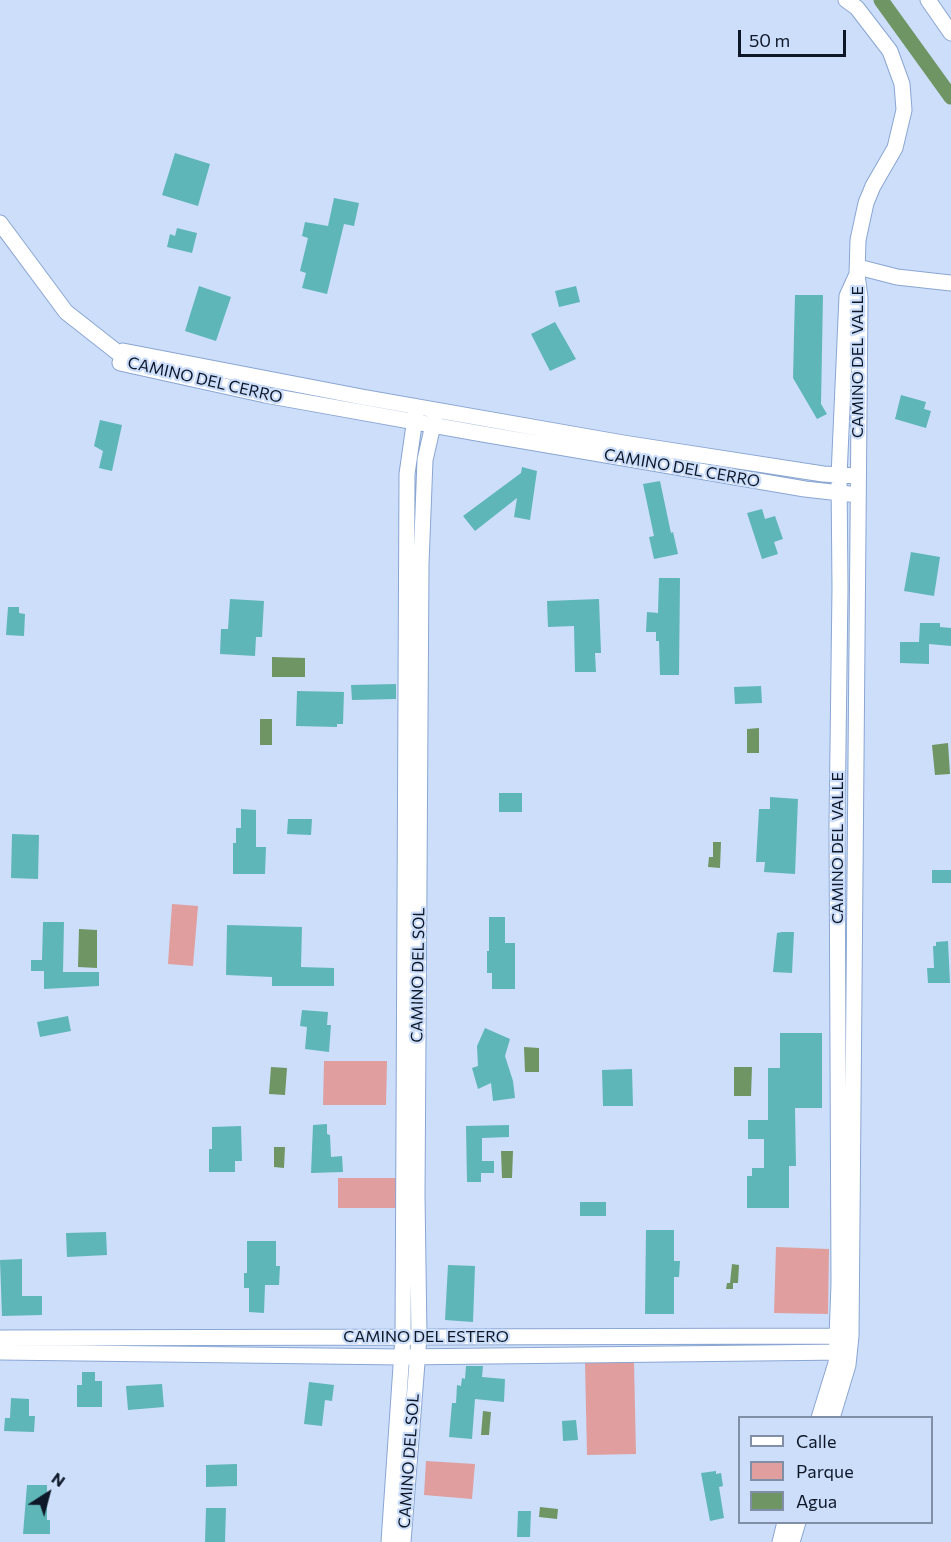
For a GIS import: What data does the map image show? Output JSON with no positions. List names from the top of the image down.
{
  "streets": {
    "street": [
      "CAMINO DEL VALLE",
      "CAMINO DEL CERRO",
      "CAMINO DEL SOL",
      "CAMINO DEL ESTERO"
    ]
  },
  "crossings": [
    ["CAMINO DEL VALLE", "CAMINO DEL CERRO"],
    ["CAMINO DEL VALLE", "CAMINO DEL ESTERO"],
    ["CAMINO DEL CERRO", "CAMINO DEL SOL"],
    ["CAMINO DEL SOL", "CAMINO DEL ESTERO"]
  ],
  "legend": ["Calle", "Parque", "Agua"],
  "scale_bar": "50 m",
  "north": "top right"
}
